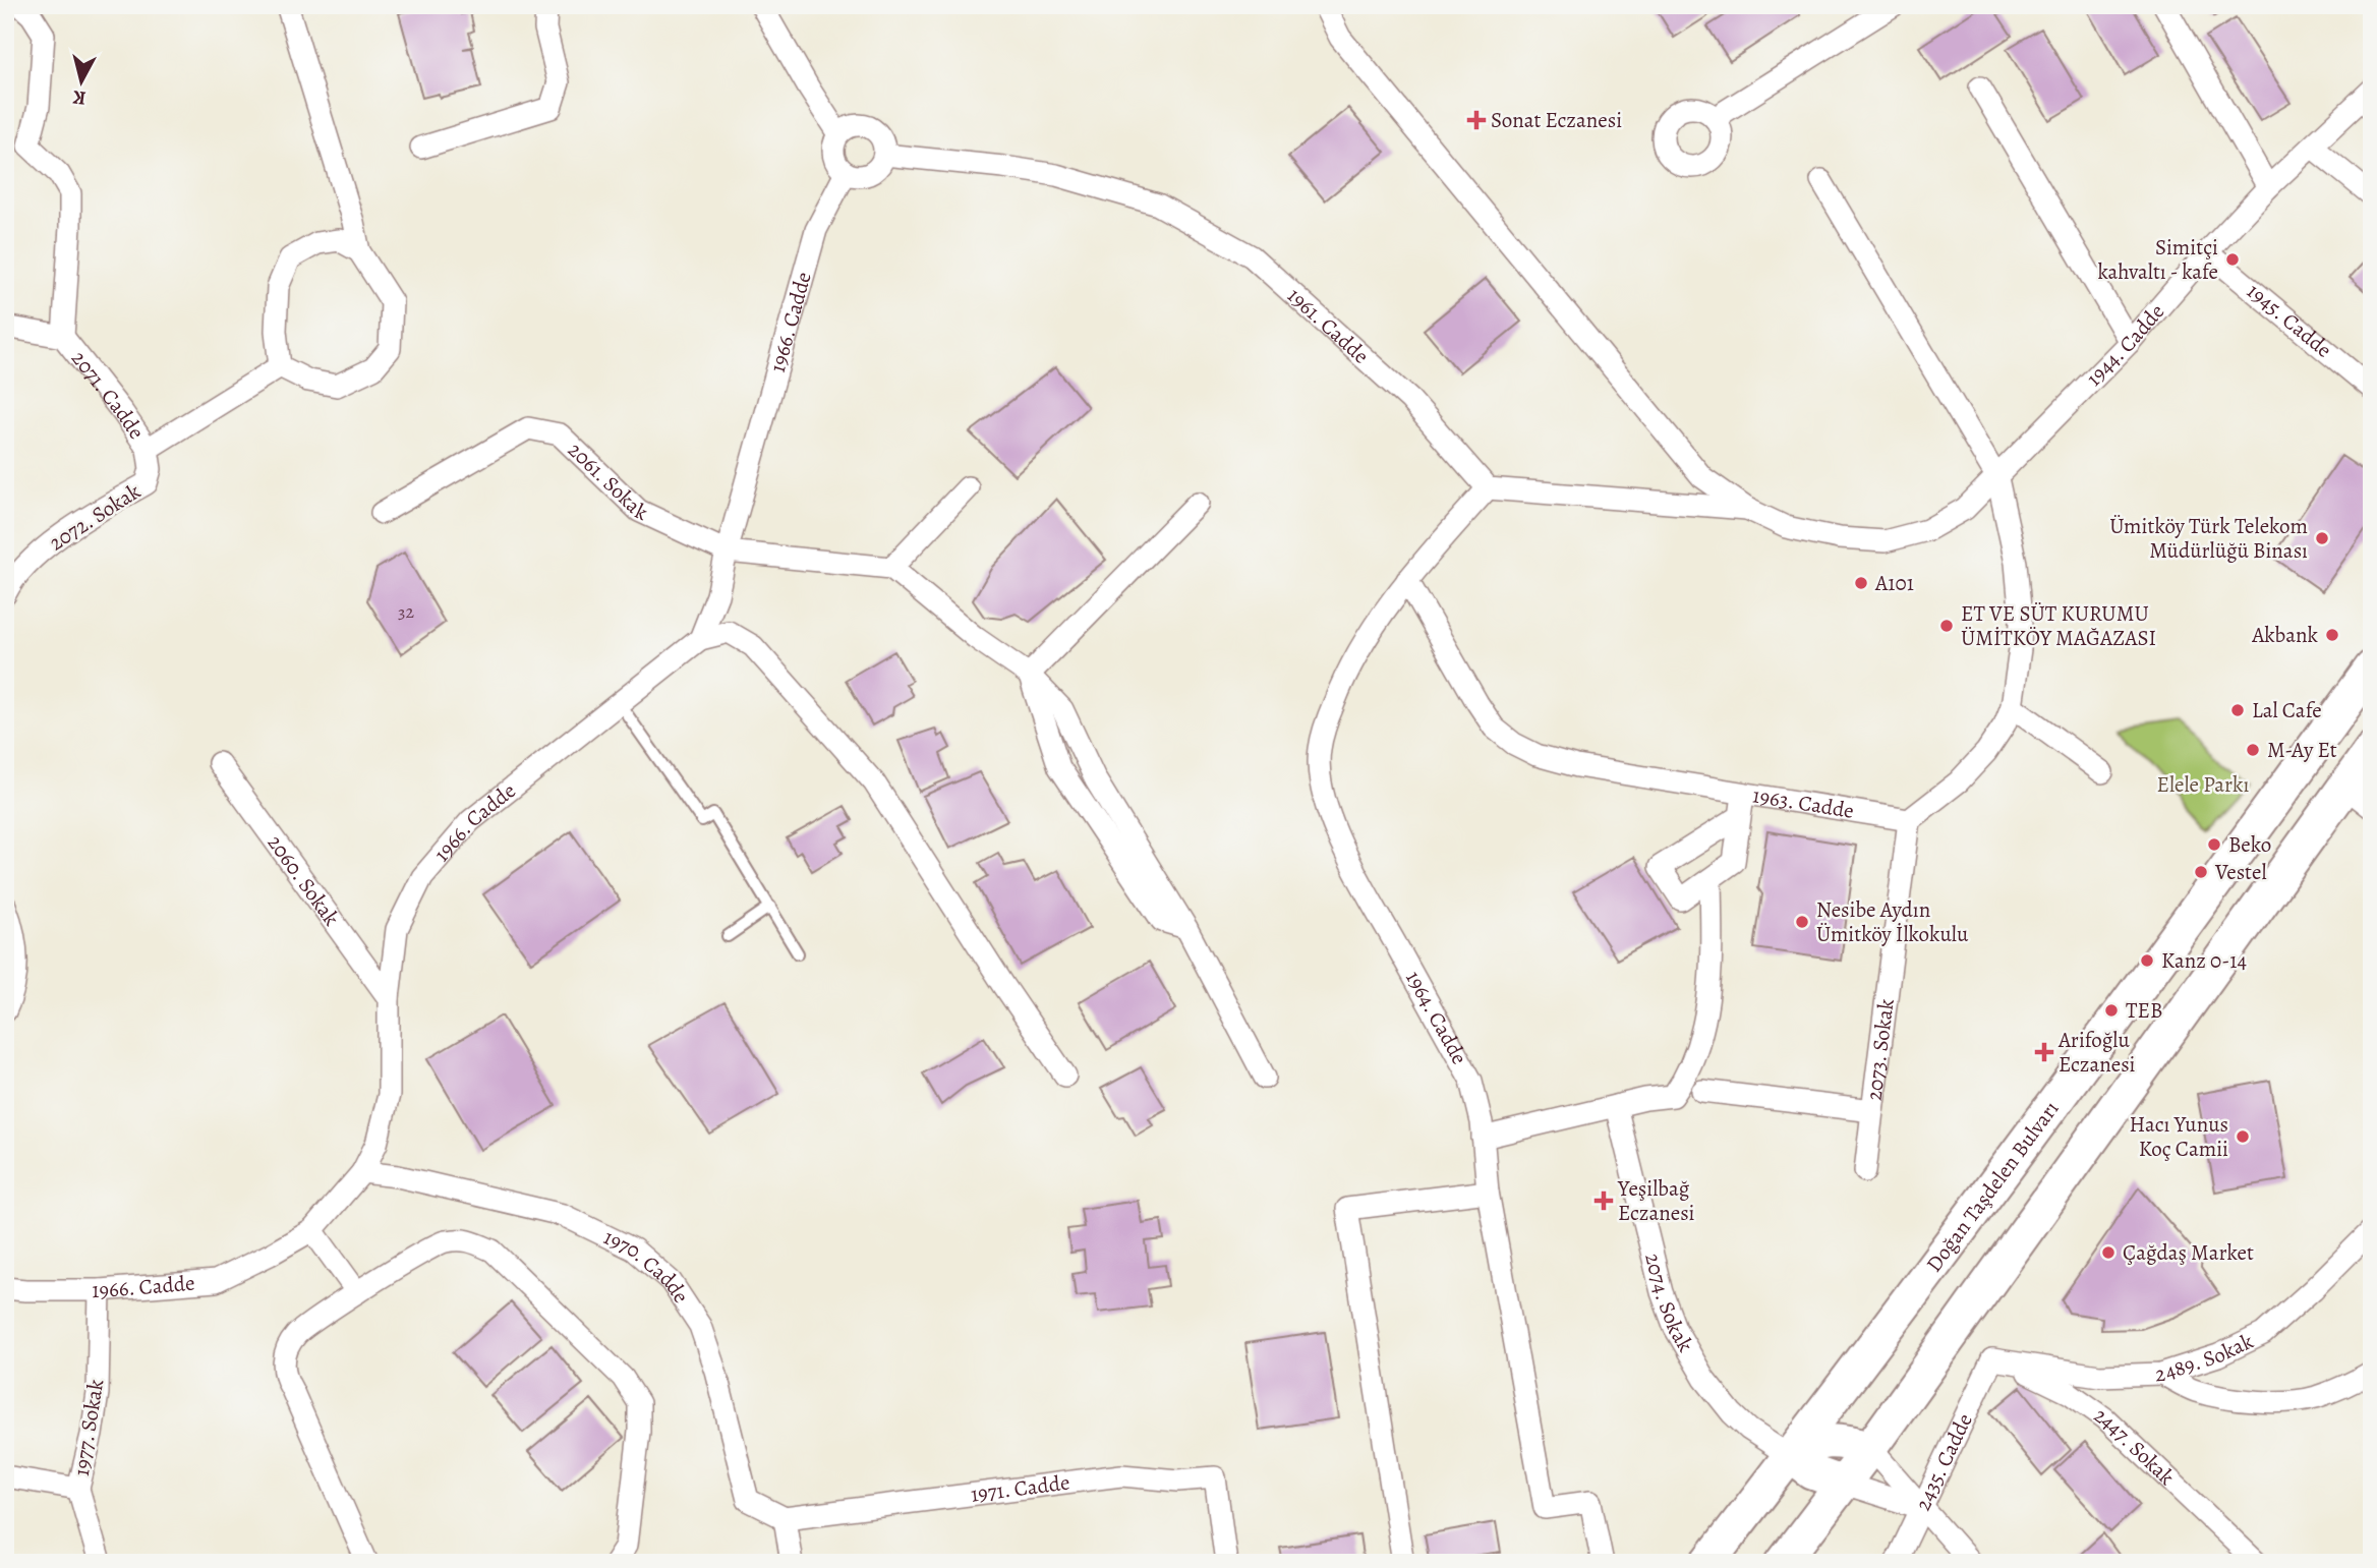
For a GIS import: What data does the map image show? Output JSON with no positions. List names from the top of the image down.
{
  "streets": {
    "main road": ["Doğan Taşdelen Bulvarı"],
    "street": [
      "1945. Cadde",
      "1966. Cadde",
      "1961. Cadde",
      "1944. Cadde",
      "2071. Cadde",
      "2061. Sokak",
      "2072. Sokak",
      "1963. Cadde",
      "2060. Sokak",
      "1964. Cadde",
      "2073. Sokak",
      "1970. Cadde",
      "2074. Sokak",
      "2489. Sokak",
      "1977. Sokak",
      "2447. Sokak",
      "2435. Cadde",
      "1971. Cadde"
    ]
  },
  "crossings": [
    ["1945. Cadde", "1944. Cadde"],
    ["1966. Cadde", "1961. Cadde"],
    ["1966. Cadde", "2061. Sokak"],
    ["1966. Cadde", "2060. Sokak"],
    ["1966. Cadde", "1970. Cadde"],
    ["1966. Cadde", "1977. Sokak"],
    ["1961. Cadde", "1964. Cadde"],
    ["2071. Cadde", "2072. Sokak"],
    ["1963. Cadde", "1964. Cadde"],
    ["1963. Cadde", "2073. Sokak"],
    ["Doğan Taşdelen Bulvarı", "2074. Sokak"],
    ["1970. Cadde", "1971. Cadde"],
    ["2489. Sokak", "2447. Sokak"],
    ["2489. Sokak", "2435. Cadde"],
    ["2447. Sokak", "2435. Cadde"]
  ],
  "parks": ["Elele Parkı"],
  "places": {
    "health": ["Sonat Eczanesi", "Arifoğlu Eczanesi", "Yeşilbağ Eczanesi"],
    "other": [
      "Simitçi kahvaltı - kafe",
      "Ümitköy Türk Telekom Müdürlüğü Binası",
      "A101",
      "ET VE SÜT KURUMU ÜMİTKÖY MAĞAZASI",
      "Akbank",
      "Lal Cafe",
      "M-Ay Et",
      "Beko",
      "Vestel",
      "Nesibe Aydın Ümitköy İlkokulu",
      "Kanz 0-14",
      "TEB",
      "Hacı Yunus Koç Camii",
      "Çağdaş Market"
    ]
  },
  "house_numbers": ["32"],
  "north": "bottom"
}
